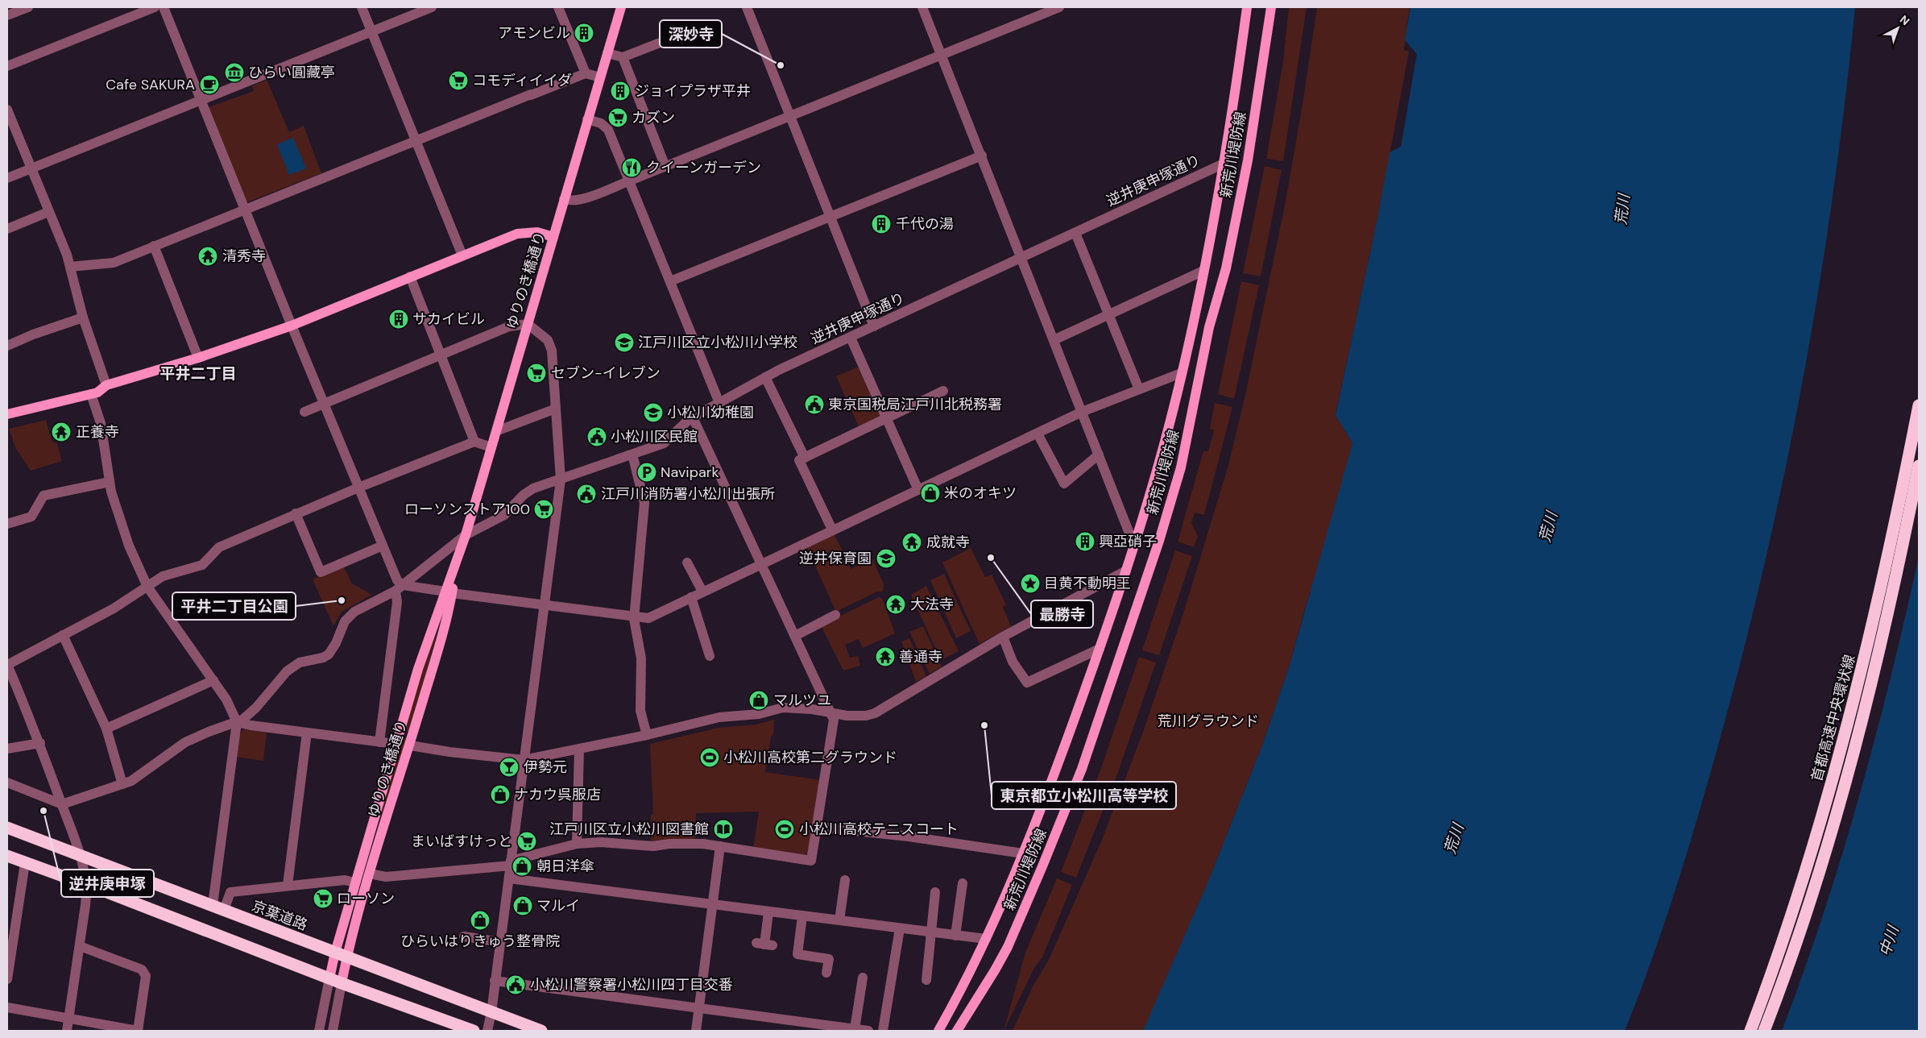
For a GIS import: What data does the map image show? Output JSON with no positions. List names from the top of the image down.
{
  "streets": {
    "highway": ["首都高速中央環状線", "京葉道路"],
    "main road": ["新荒川堤防線", "ゆりのき橋通り"],
    "street": ["逆井庚申塚通り"]
  },
  "crossings": [
    ["新荒川堤防線", "逆井庚申塚通り"],
    ["逆井庚申塚通り", "ゆりのき橋通り"],
    ["ゆりのき橋通り", "京葉道路"]
  ],
  "districts": ["平井二丁目"],
  "water": ["荒川", "中川"],
  "parks": ["荒川グラウンド"],
  "places": {
    "building": [
      "アモンビル",
      "ジョイプラザ平井",
      "千代の湯",
      "サカイビル",
      "興亞硝子"
    ],
    "other": [
      "深妙寺",
      "最勝寺",
      "平井二丁目公園",
      "東京都立小松川高等学校",
      "逆井庚申塚"
    ],
    "museum": ["ひらい圓藏亭"],
    "supermarket": [
      "コモディイイダ",
      "カズン",
      "セブン-イレブン",
      "ローソンストア100",
      "まいばすけっと",
      "ローソン"
    ],
    "cafe": ["Cafe SAKURA"],
    "restaurant": ["クイーンガーデン"],
    "temple": [
      "清秀寺",
      "正養寺",
      "成就寺",
      "大法寺",
      "善通寺"
    ],
    "school or university": ["江戸川区立小松川小学校", "小松川幼稚園", "逆井保育園"],
    "public building": [
      "東京国税局江戸川北税務署",
      "小松川区民館",
      "江戸川消防署小松川出張所",
      "小松川警察署小松川四丁目交番"
    ],
    "parking": ["Navipark"],
    "shop": [
      "米のオキツ",
      "マルツユ",
      "ナカウ呉服店",
      "朝日洋傘",
      "マルイ",
      "ひらいはりきゅう整骨院"
    ],
    "place": ["目黄不動明王"],
    "sports": ["小松川高校第二グラウンド", "小松川高校テニスコート"],
    "bar": ["伊勢元"],
    "library": ["江戸川区立小松川図書館"]
  },
  "north": "top right"
}
